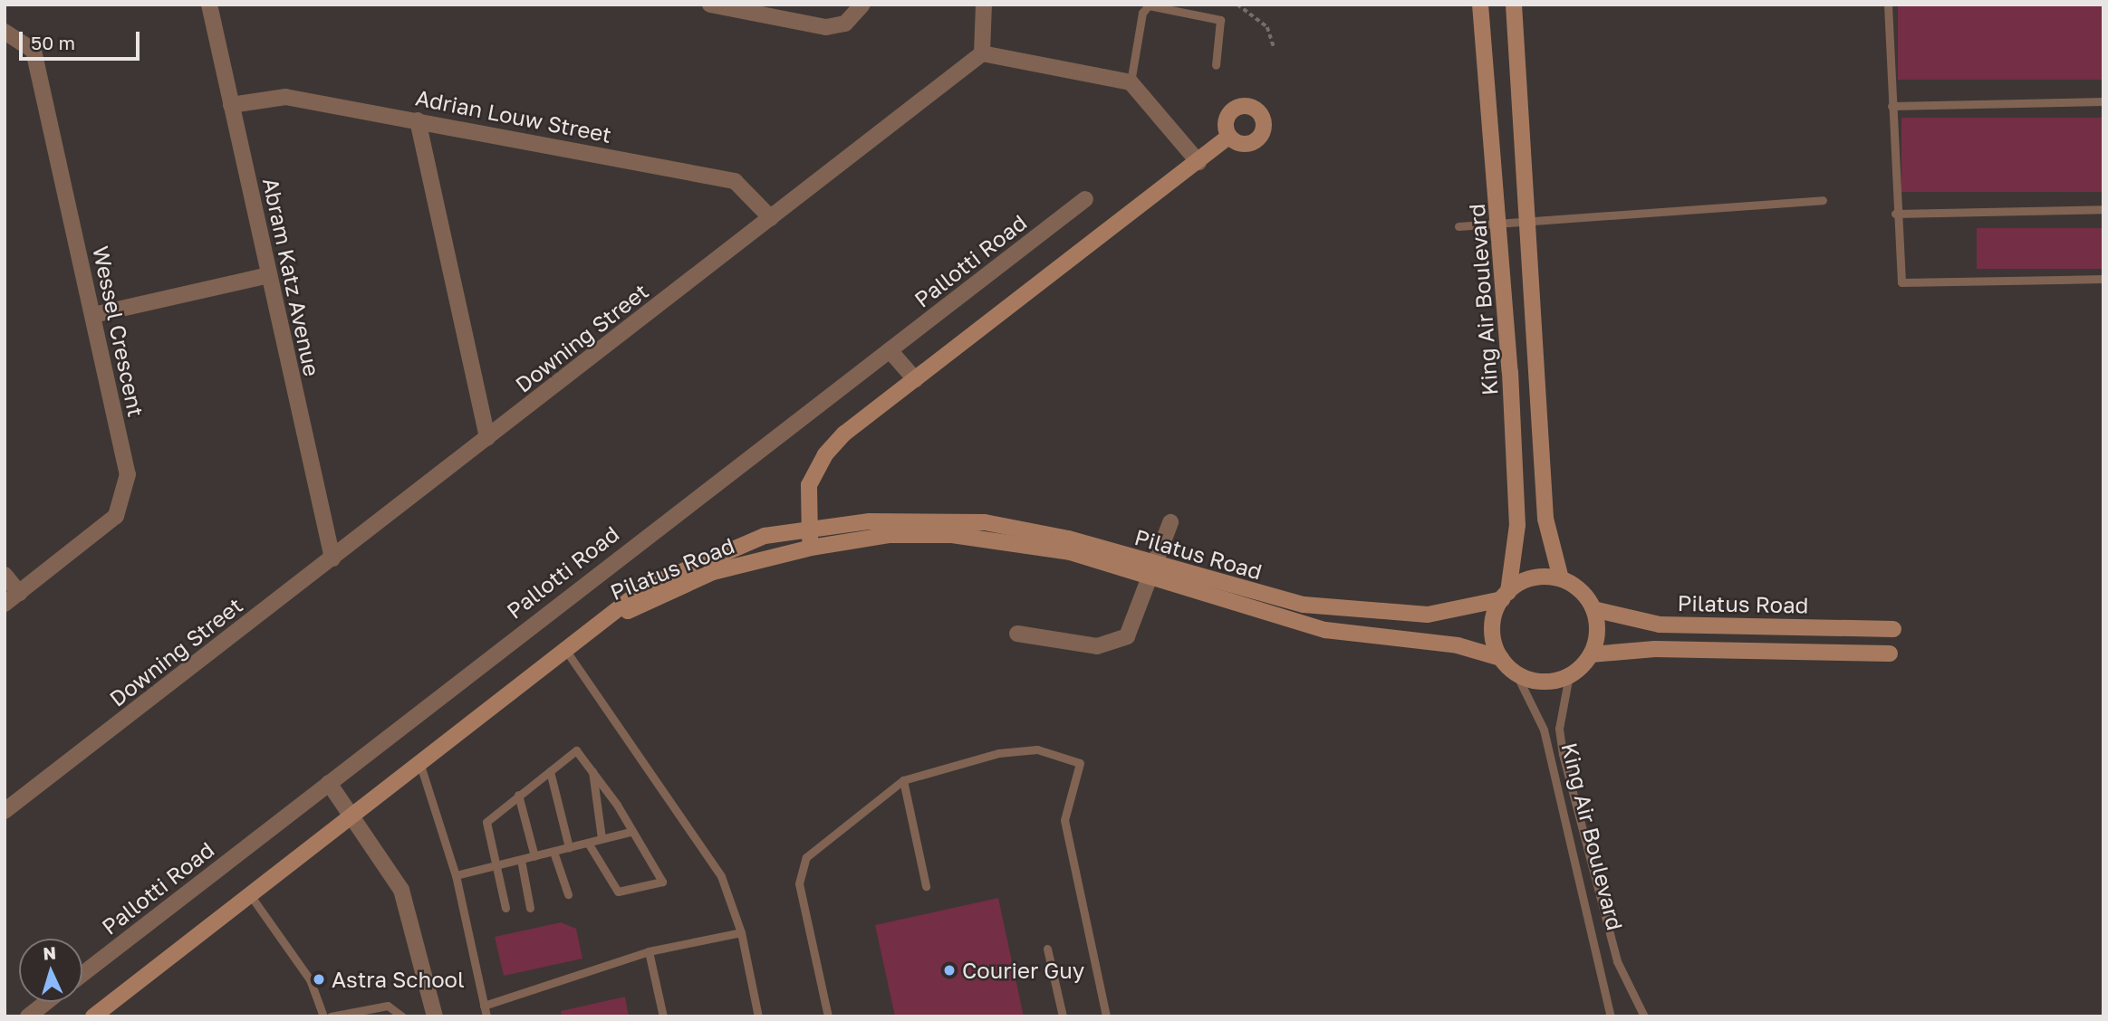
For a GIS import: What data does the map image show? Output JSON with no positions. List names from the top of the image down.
{
  "streets": {
    "street": [
      "Adrian Louw Street",
      "Pallotti Road",
      "Abram Katz Avenue",
      "King Air Boulevard",
      "Wessel Crescent",
      "Downing Street",
      "Pilatus Road"
    ]
  },
  "crossings": [
    ["Adrian Louw Street", "Abram Katz Avenue"],
    ["Adrian Louw Street", "Downing Street"],
    ["Abram Katz Avenue", "Downing Street"],
    ["King Air Boulevard", "Pilatus Road"]
  ],
  "places": ["Courier Guy", "Astra School"],
  "scale_bar": "50 m",
  "north": "top"
}
